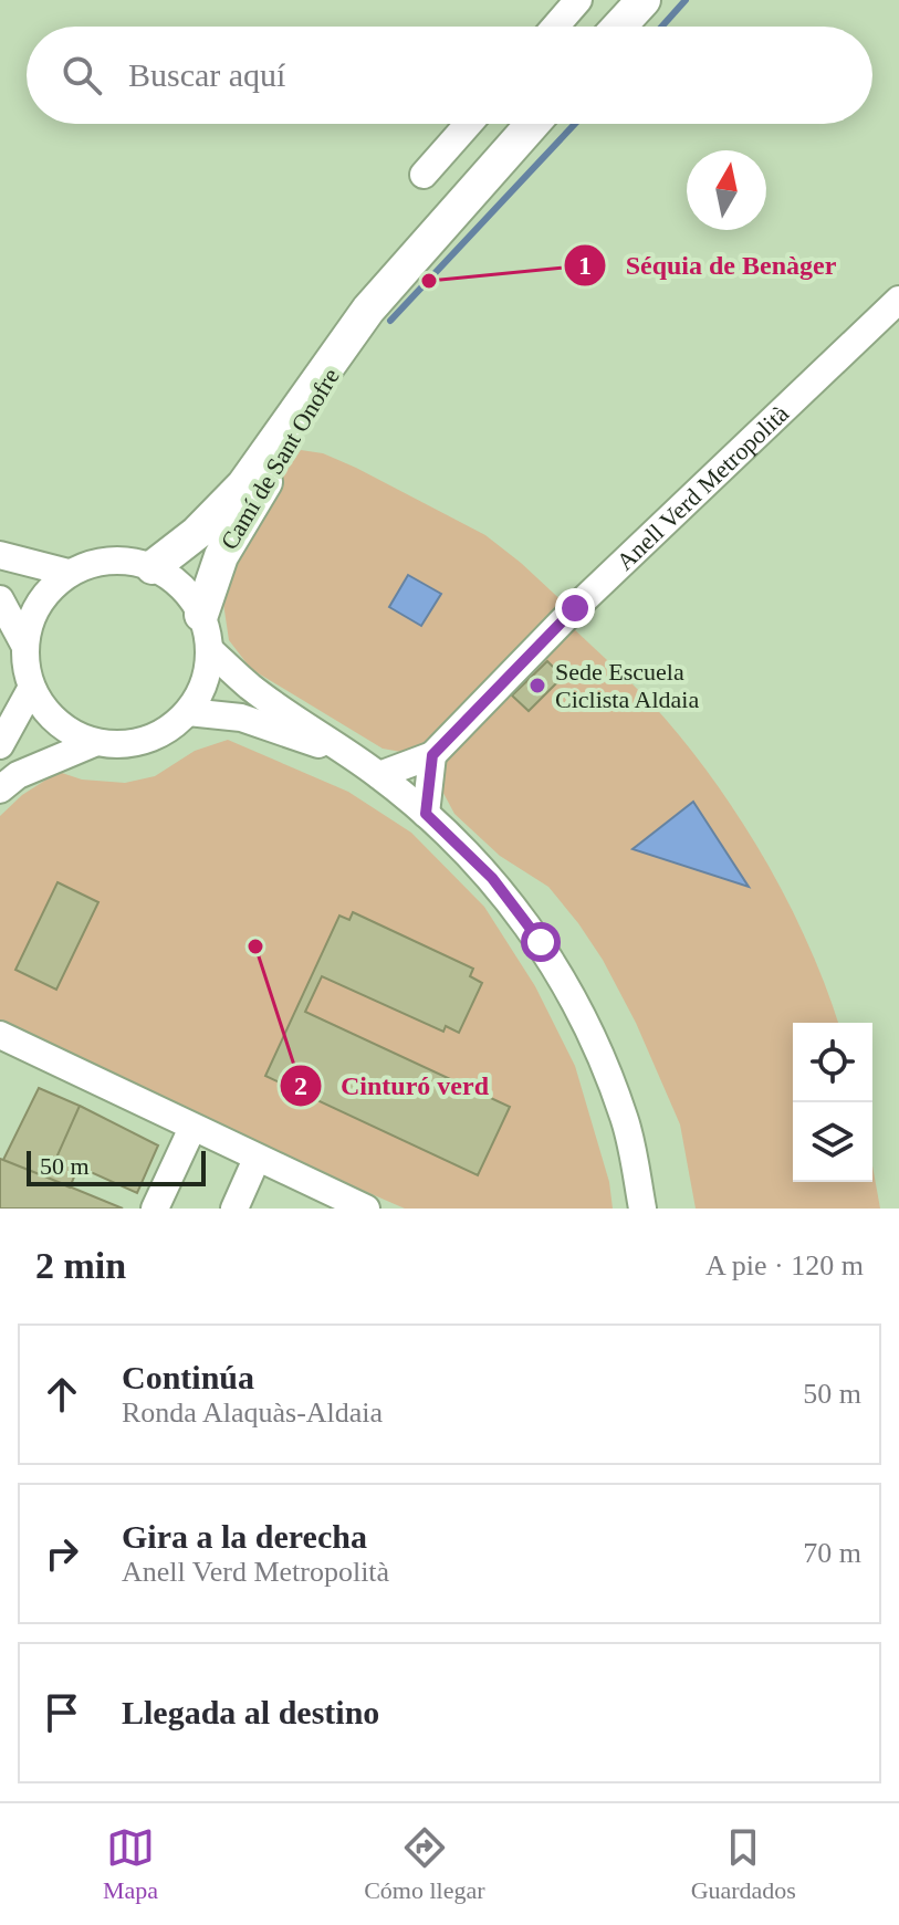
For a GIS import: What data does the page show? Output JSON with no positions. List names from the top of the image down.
{
  "streets": {
    "main road": ["Camí de Sant Onofre"],
    "street": ["Anell Verd Metropolità"]
  },
  "places": ["Séquia de Benàger", "Sede Escuela Ciclista Aldaia", "Cinturó verd"],
  "scale_bar": "50 m",
  "north": "top",
  "page": {
    "search": "Buscar aquí",
    "scale": "50 m",
    "heading": ["2 min", "A pie · 120 m"],
    "list": [
      ["Continúa", "Ronda Alaquàs-Aldaia", "50 m"],
      ["Gira a la derecha", "Anell Verd Metropolità", "70 m"],
      "Llegada al destino"
    ],
    "nav": ["Mapa", "Cómo llegar", "Guardados"]
  }
}
